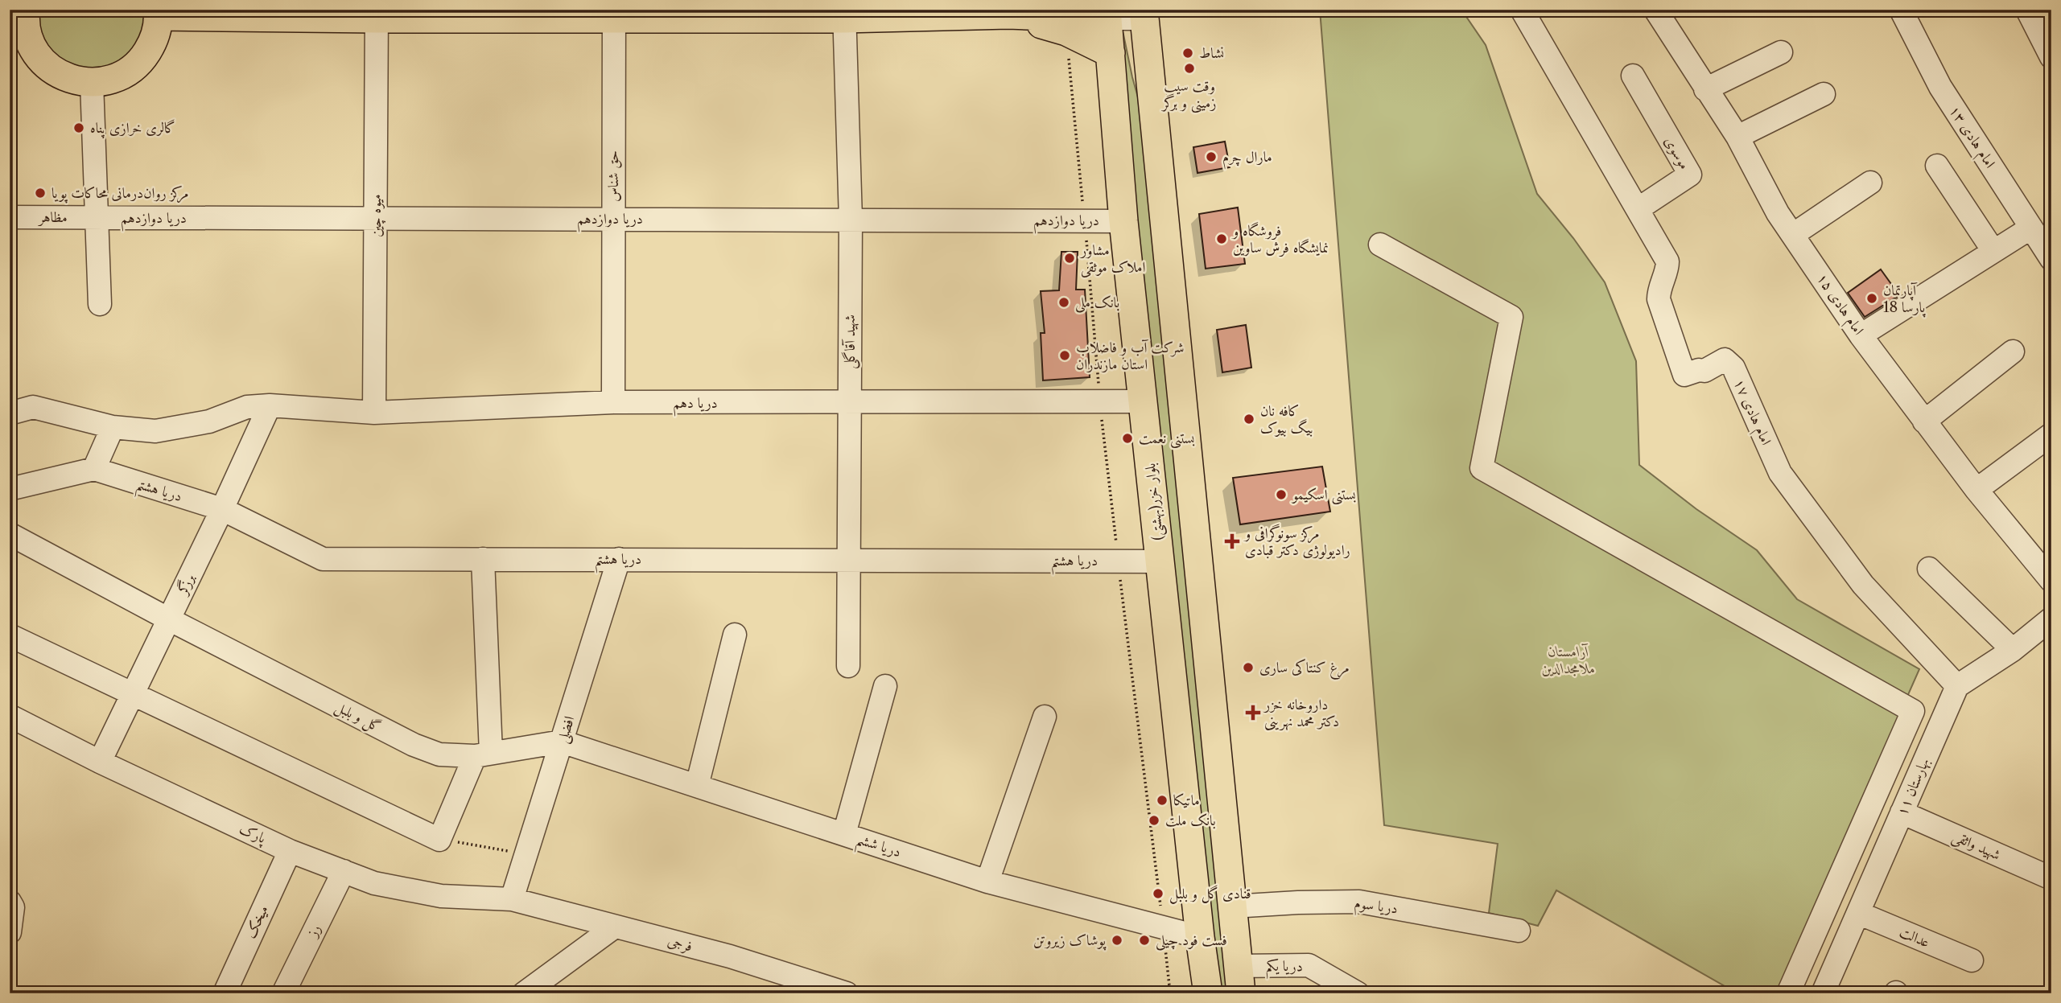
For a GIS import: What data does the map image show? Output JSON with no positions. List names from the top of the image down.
{
  "streets": {
    "main road": ["بلوار خزر(بهشتی)"],
    "street": [
      "امام هادی ١٣",
      "موسوی",
      "حق شناس",
      "میوه چین",
      "مظاهر",
      "دریا دوازدهم",
      "امام هادی ۱۵",
      "شهید آقاگلی",
      "دریا دهم",
      "امام هادی ۱۷",
      "دریا هشتم",
      "برزگر",
      "گل و بلبل",
      "افضلی",
      "بهارستان ۱۱",
      "پارک",
      "دریا ششم",
      "شهید واثقی",
      "دریا سوم",
      "میخک",
      "رز",
      "عدالت",
      "فرجی",
      "دریا یکم"
    ]
  },
  "crossings": [
    ["موسوی", "امام هادی ۱۷"],
    ["حق شناس", "دریا دوازدهم"],
    ["حق شناس", "دریا دهم"],
    ["میوه چین", "دریا دوازدهم"],
    ["میوه چین", "دریا دهم"],
    ["مظاهر", "دریا دوازدهم"],
    ["دریا دوازدهم", "شهید آقاگلی"],
    ["دریا دوازدهم", "بلوار خزر(بهشتی)"],
    ["شهید آقاگلی", "دریا دهم"],
    ["شهید آقاگلی", "دریا هشتم"],
    ["دریا دهم", "بلوار خزر(بهشتی)"],
    ["دریا دهم", "برزگر"],
    ["امام هادی ۱۷", "بهارستان ۱۱"],
    ["دریا هشتم", "بلوار خزر(بهشتی)"],
    ["دریا هشتم", "برزگر"],
    ["دریا هشتم", "افضلی"],
    ["بلوار خزر(بهشتی)", "دریا ششم"],
    ["برزگر", "گل و بلبل"],
    ["برزگر", "پارک"],
    ["گل و بلبل", "افضلی"],
    ["گل و بلبل", "دریا ششم"],
    ["افضلی", "پارک"],
    ["افضلی", "دریا ششم"],
    ["افضلی", "فرجی"],
    ["بهارستان ۱۱", "شهید واثقی"],
    ["بهارستان ۱۱", "عدالت"],
    ["پارک", "میخک"],
    ["پارک", "رز"],
    ["پارک", "فرجی"]
  ],
  "parks": ["آرامستان ملامجدالدین"],
  "places": {
    "other": [
      "نشاط",
      "وقت سیب زمینی و برگر",
      "گالری خرازی پناه",
      "مارال چرم",
      "مرکز روان‌درمانی محاکات پويا",
      "فروشگاه و نمایشگاه فرش ساوین",
      "مشاور املاک موثقی",
      "آپارتمان پارسا 18",
      "بانک ملی",
      "شرکت آب و فاضلاب استان مازندران",
      "کافه نان بیگ بیوک",
      "بستنی نعمت",
      "بستنی اسکیمو",
      "مرغ کنتاکی ساری",
      "ماتیکا",
      "بانک ملت",
      "قنادی گل و بلبل",
      "پوشاک زیروتن",
      "فست فود چیلی"
    ],
    "health": ["مركز سونوگرافی و راديولوژی دكتر قبادی", "داروخانه خزر دکتر محمد نهرینی"]
  }
}
